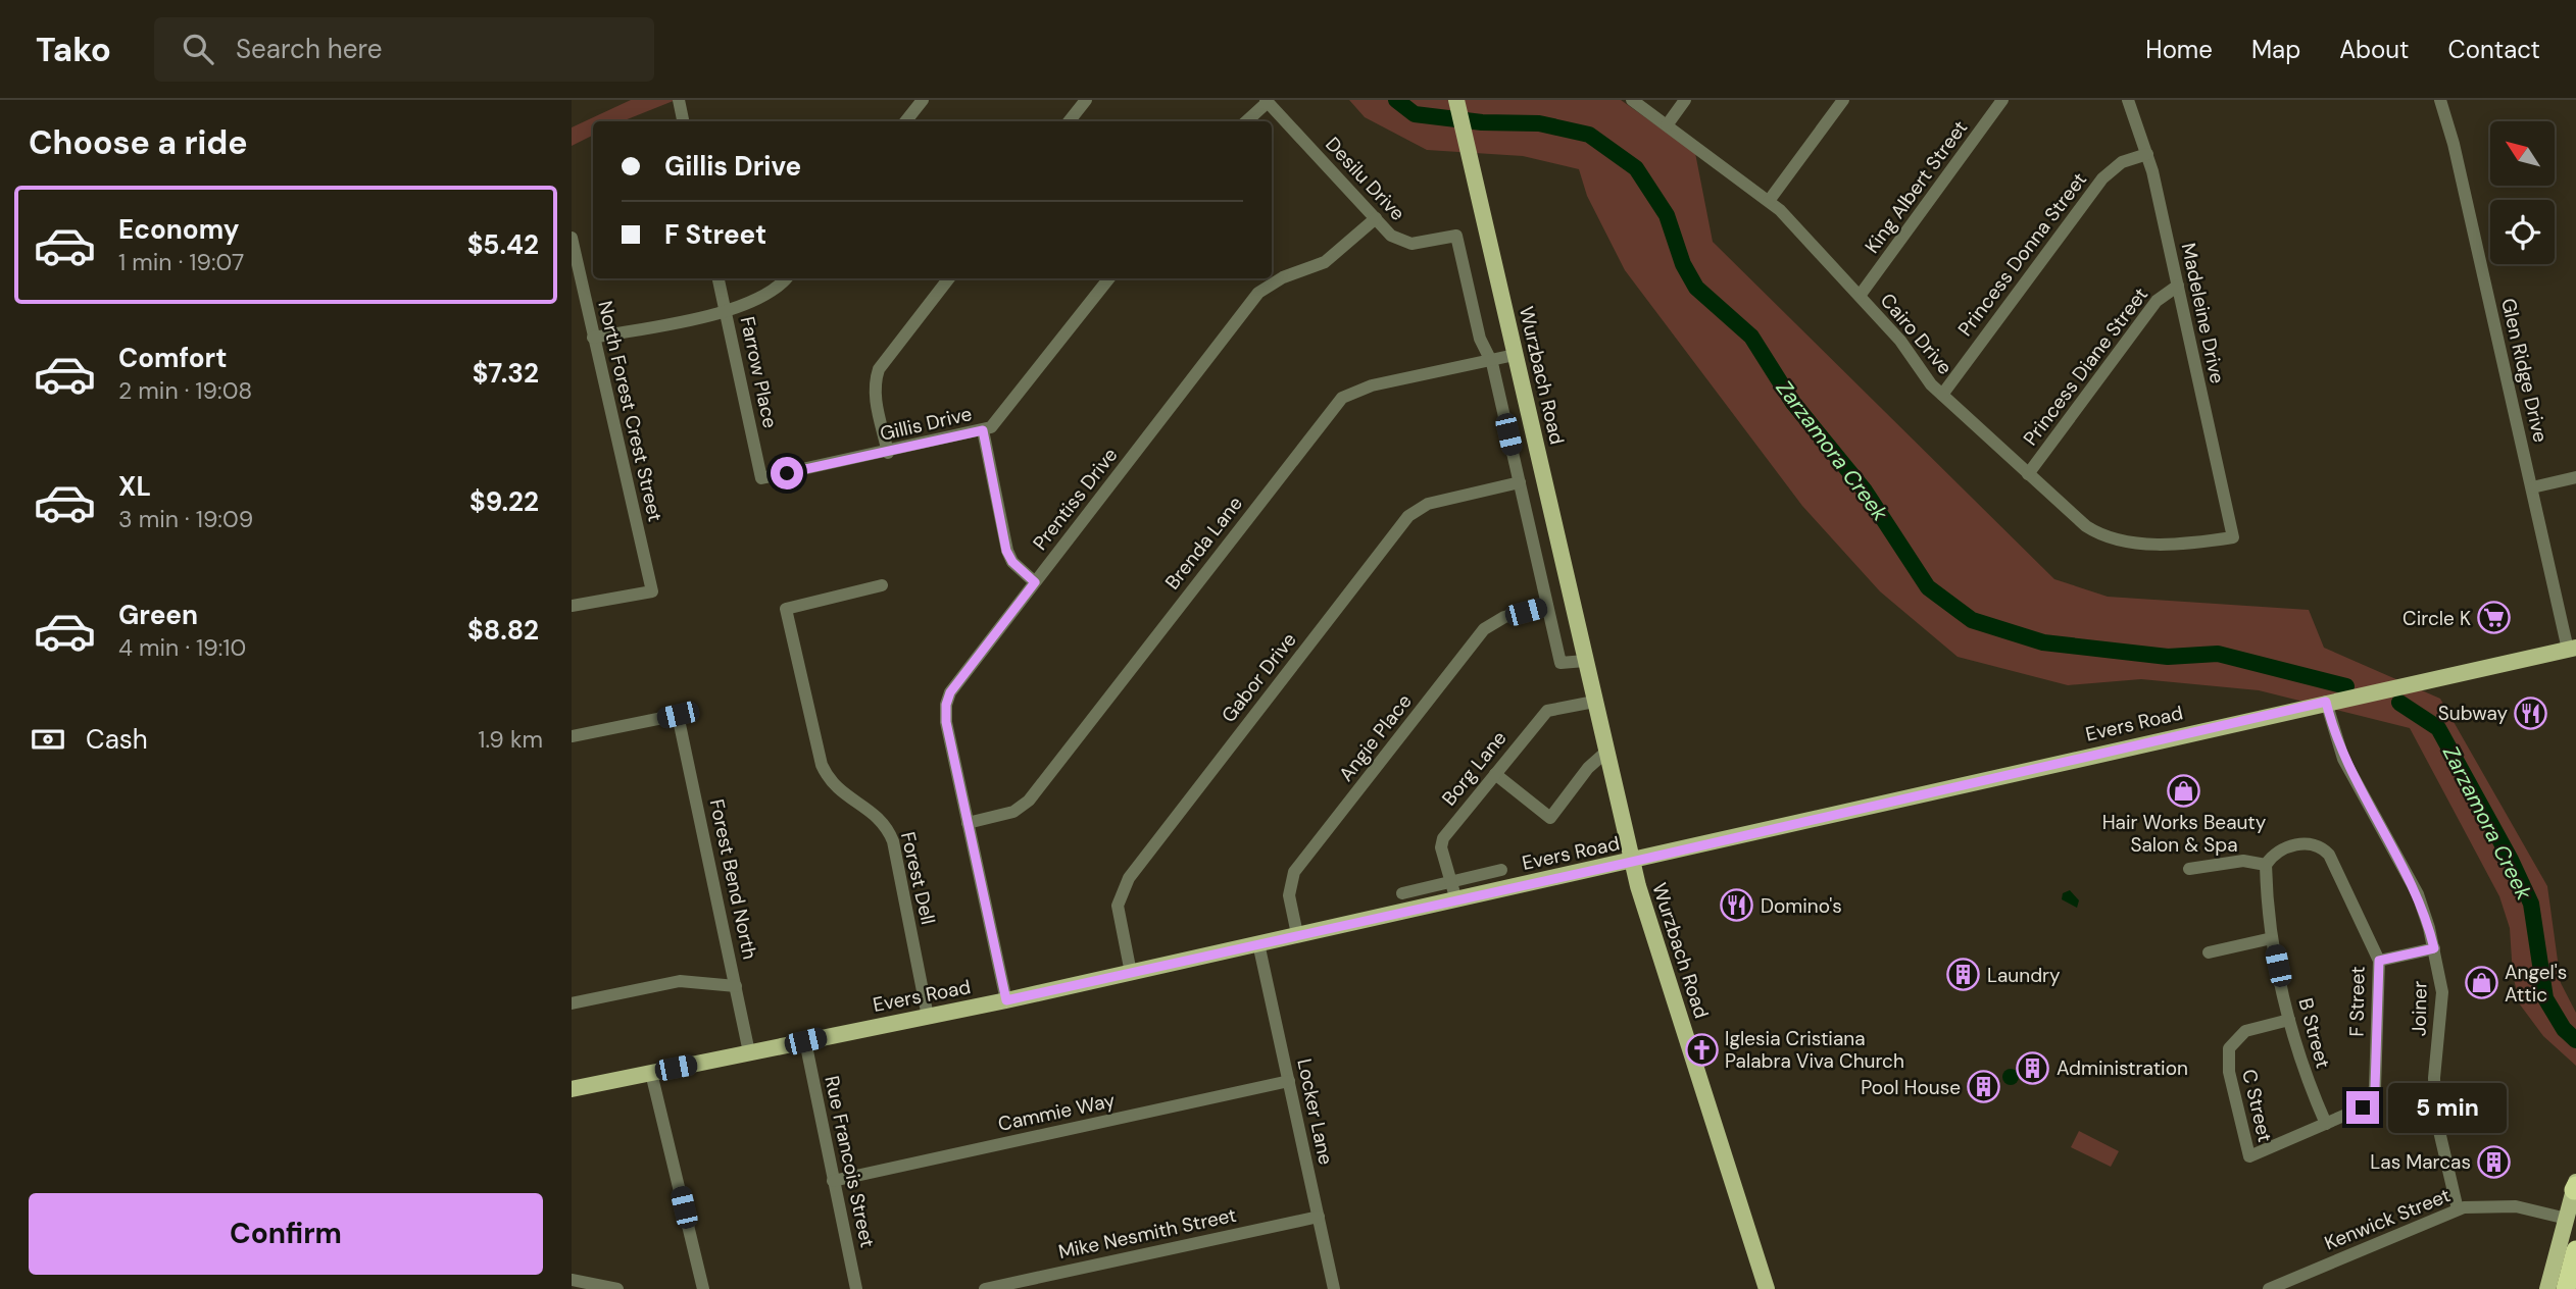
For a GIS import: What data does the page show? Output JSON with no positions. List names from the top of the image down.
{
  "streets": {
    "main road": ["Wurzbach Road", "Evers Road"],
    "street": [
      "Desilu Drive",
      "King Albert Street",
      "Princess Donna Street",
      "Madeleine Drive",
      "Cairo Drive",
      "Princess Diane Street",
      "Glen Ridge Drive",
      "Farrow Place",
      "North Forest Crest Street",
      "Gillis Drive",
      "Prentiss Drive",
      "Brenda Lane",
      "Gabor Drive",
      "Angie Place",
      "Borg Lane",
      "Forest Dell",
      "Forest Bend North",
      "F Street",
      "Joiner",
      "B Street",
      "C Street",
      "Cammie Way",
      "Locker Lane",
      "Rue Francois Street",
      "Kenwick Street",
      "Mike Nesmith Street"
    ]
  },
  "crossings": [
    ["Desilu Drive", "Prentiss Drive"],
    ["Desilu Drive", "Brenda Lane"],
    ["King Albert Street", "Cairo Drive"],
    ["Princess Donna Street", "Madeleine Drive"],
    ["Princess Donna Street", "Cairo Drive"],
    ["Madeleine Drive", "Cairo Drive"],
    ["Madeleine Drive", "Princess Diane Street"],
    ["Cairo Drive", "Princess Diane Street"],
    ["Glen Ridge Drive", "Evers Road"],
    ["Farrow Place", "Gillis Drive"],
    ["Wurzbach Road", "Brenda Lane"],
    ["Wurzbach Road", "Evers Road"],
    ["Wurzbach Road", "Borg Lane"],
    ["Prentiss Drive", "Brenda Lane"],
    ["Prentiss Drive", "Evers Road"],
    ["Gabor Drive", "Evers Road"],
    ["Evers Road", "Angie Place"],
    ["Evers Road", "Borg Lane"],
    ["Evers Road", "Forest Dell"],
    ["Evers Road", "Forest Bend North"],
    ["Evers Road", "Joiner"],
    ["Evers Road", "Locker Lane"],
    ["Evers Road", "Rue Francois Street"],
    ["F Street", "B Street"],
    ["F Street", "C Street"],
    ["Joiner", "Kenwick Street"],
    ["B Street", "C Street"],
    ["Cammie Way", "Locker Lane"],
    ["Cammie Way", "Rue Francois Street"],
    ["Locker Lane", "Mike Nesmith Street"]
  ],
  "water": ["Zarzamora Creek"],
  "places": {
    "supermarket": ["Circle K"],
    "restaurant": ["Subway", "Domino's"],
    "shop": ["Hair Works Beauty Salon & Spa", "Angel's Attic"],
    "building": [
      "Laundry",
      "Administration",
      "Pool House",
      "Las Marcas"
    ],
    "church": ["Iglesia Cristiana Palabra Viva Church"]
  },
  "north": "top left",
  "page": {
    "header": "Tako",
    "search": "Search here",
    "nav": [
      "Home",
      "Map",
      "About",
      "Contact"
    ],
    "heading": "Choose a ride",
    "banner": ["Gillis Drive", "F Street"],
    "list": [
      {
        "name": "Economy",
        "note": "1 min · 19:07",
        "value": "$5.42"
      },
      {
        "name": "Comfort",
        "note": "2 min · 19:08",
        "value": "$7.32"
      },
      {
        "name": "XL",
        "note": "3 min · 19:09",
        "value": "$9.22"
      },
      {
        "name": "Green",
        "note": "4 min · 19:10",
        "value": "$8.82"
      }
    ],
    "pay": ["Cash", "1.9 km"],
    "bubble": "5 min",
    "buttons": "Confirm"
  }
}
